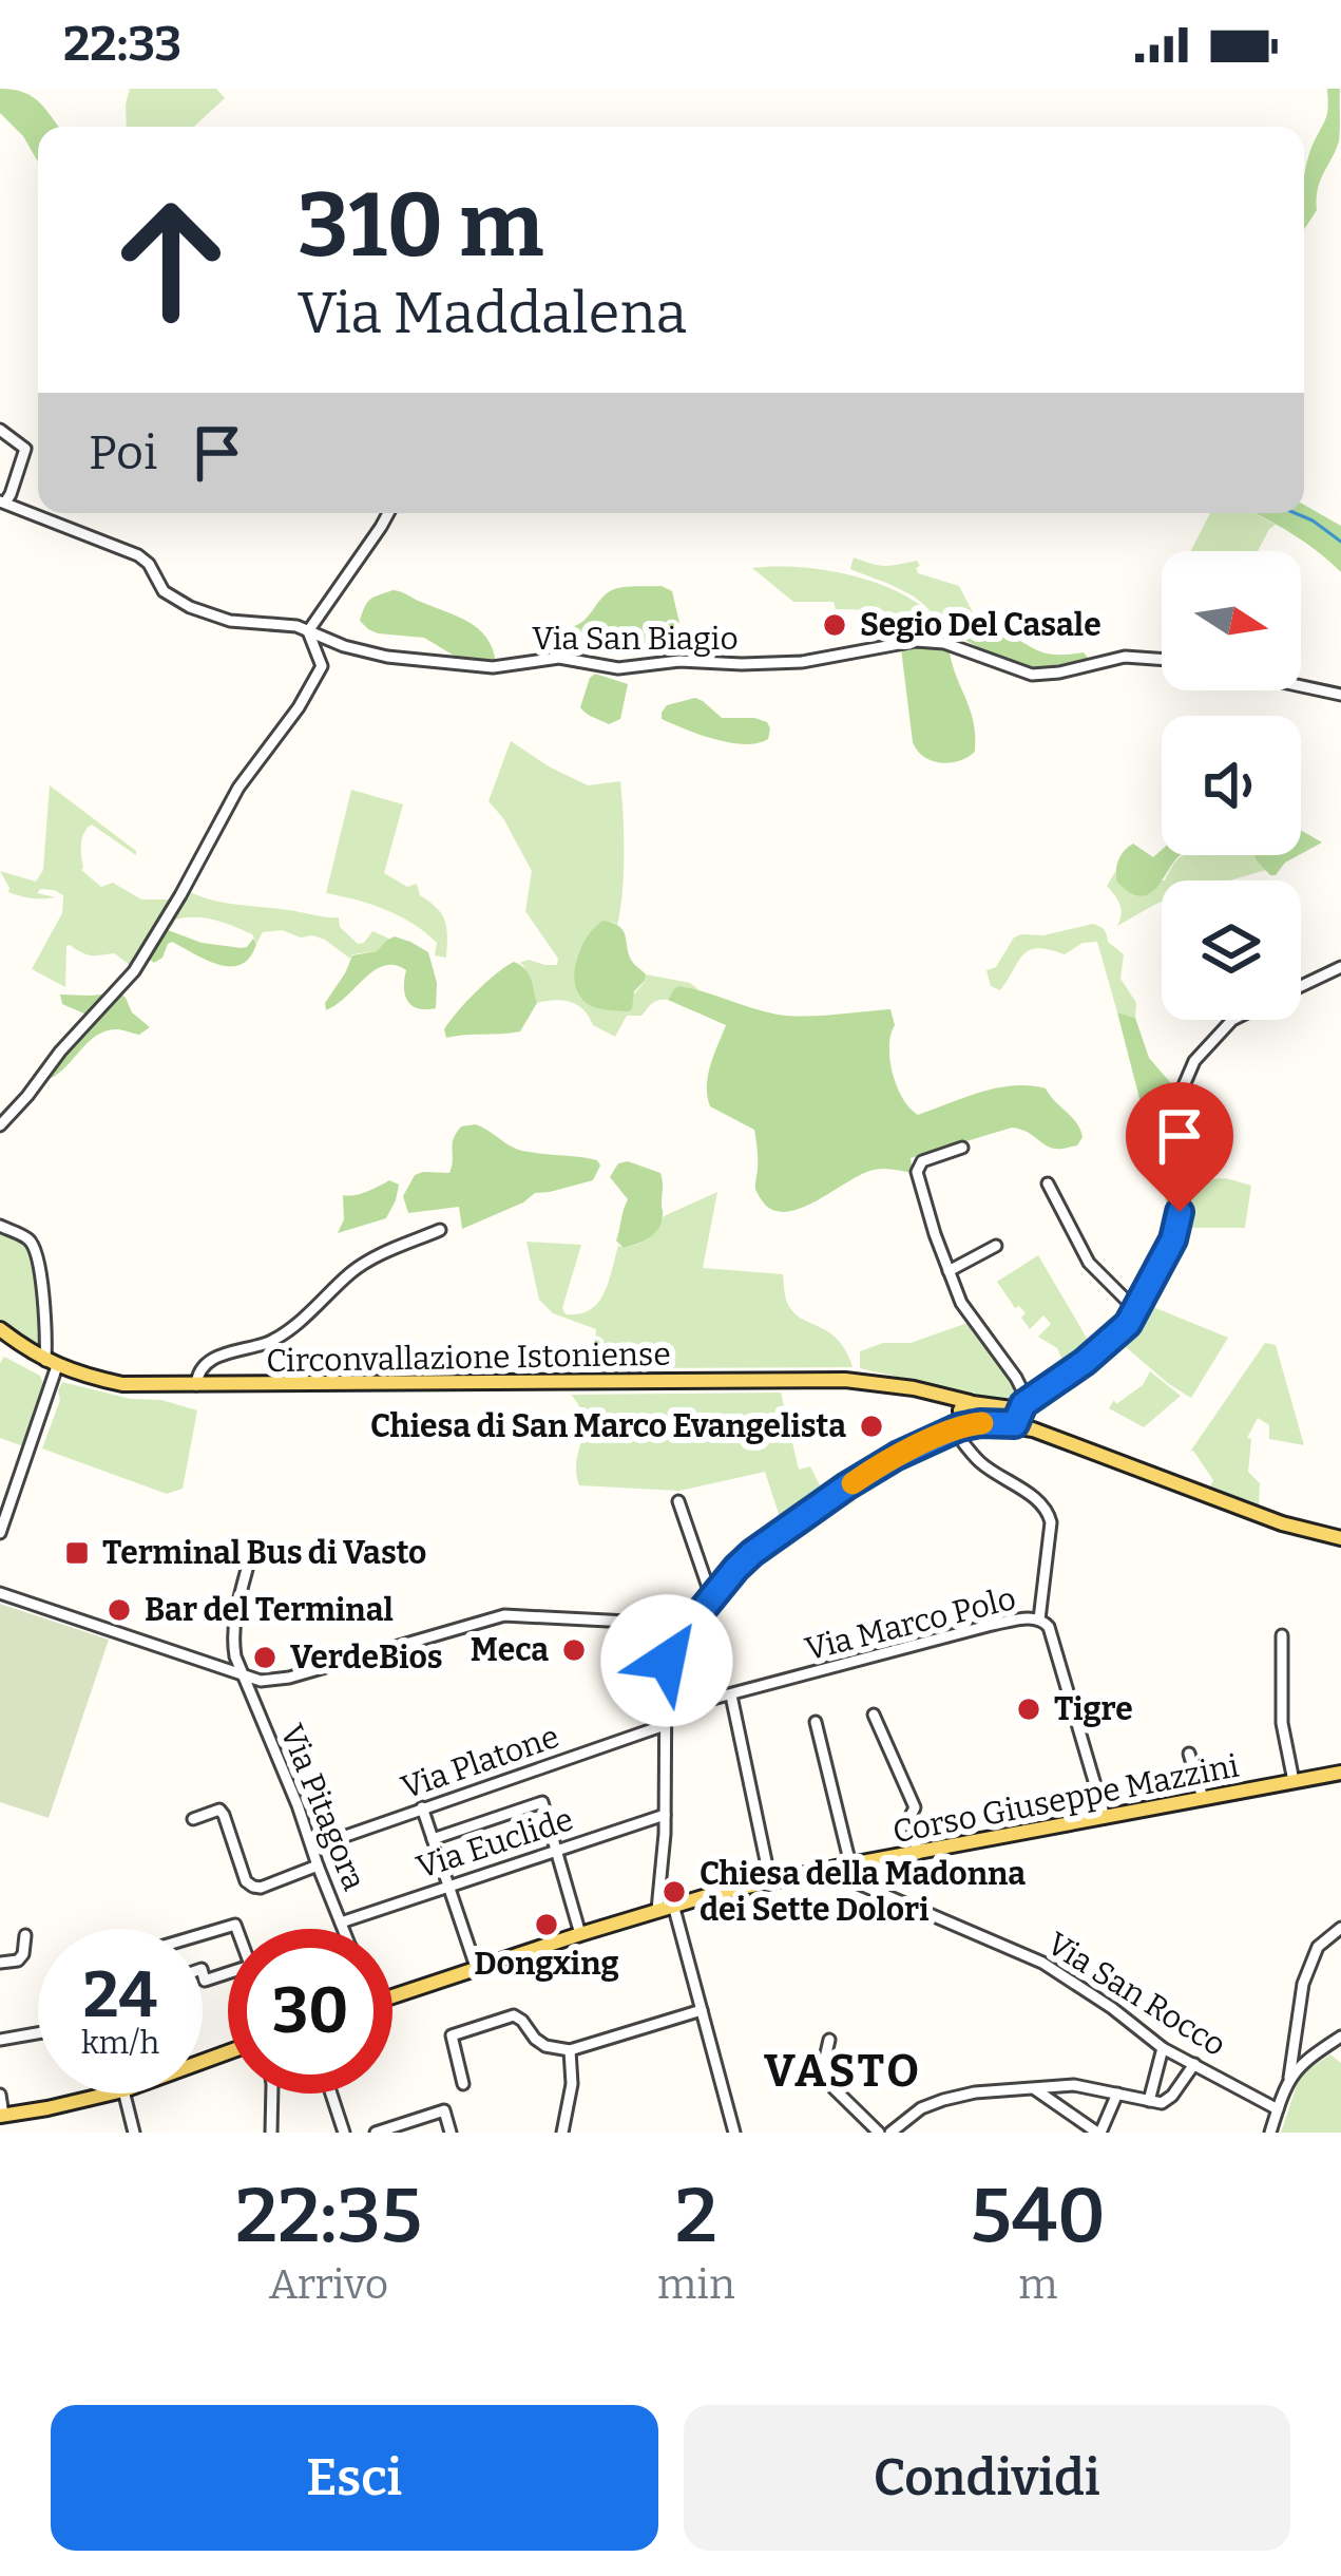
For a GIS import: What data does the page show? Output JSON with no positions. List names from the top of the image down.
{
  "streets": {
    "main road": ["Circonvallazione Istoniense", "Corso Giuseppe Mazzini"],
    "street": [
      "Via San Biagio",
      "Via Marco Polo",
      "Via Platone",
      "Via Pitagora",
      "Via Euclide",
      "Via San Rocco"
    ]
  },
  "crossings": [
    ["Via Marco Polo", "Corso Giuseppe Mazzini"],
    ["Via Platone", "Via Pitagora"],
    ["Corso Giuseppe Mazzini", "Via San Rocco"],
    ["Via Pitagora", "Via Euclide"]
  ],
  "districts": ["VASTO"],
  "places": {
    "other": [
      "Segio Del Casale",
      "Chiesa di San Marco Evangelista",
      "Bar del Terminal",
      "Meca",
      "VerdeBios",
      "Tigre",
      "Chiesa della Madonna dei Sette Dolori",
      "Dongxing"
    ],
    "transit": ["Terminal Bus di Vasto"]
  },
  "north": "right",
  "page": {
    "status": "22:33",
    "turn": ["310 m", "Via Maddalena"],
    "then": "Poi",
    "speed": "24 km/h",
    "limit": "30",
    "eta": [
      "22:35",
      "Arrivo",
      "2",
      "min",
      "540",
      "m"
    ],
    "buttons": ["Esci", "Condividi"]
  }
}
